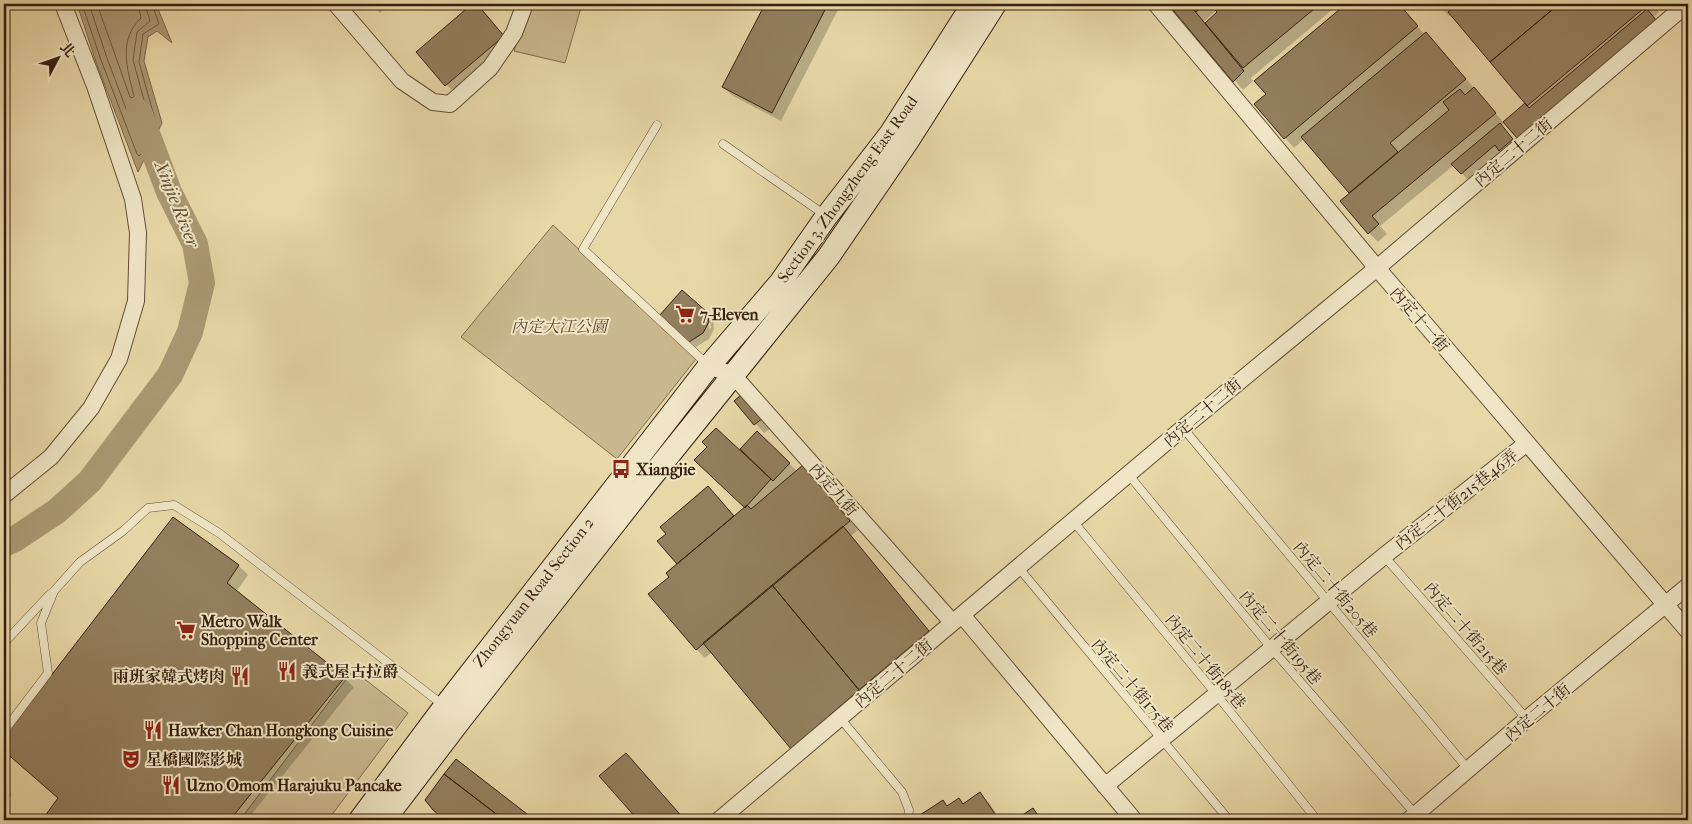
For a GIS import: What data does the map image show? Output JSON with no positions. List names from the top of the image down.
{
  "streets": {
    "main road": ["Section 3, Zhongzheng East Road", "Zhongyuan Road Section 2"],
    "street": [
      "內定二十二街",
      "內定十一街",
      "內定九街",
      "內定二十街215巷46弄",
      "內定二十街"
    ],
    "lane": [
      "內定二十街205巷",
      "內定二十街215巷",
      "內定二十街195巷",
      "內定二十街185巷",
      "內定二十街175巷"
    ]
  },
  "crossings": [
    ["內定二十二街", "內定十一街"],
    ["內定二十二街", "內定九街"],
    ["內定二十二街", "內定二十街205巷"],
    ["內定二十二街", "內定二十街195巷"],
    ["內定二十二街", "內定二十街185巷"],
    ["內定二十二街", "內定二十街175巷"],
    ["Section 3, Zhongzheng East Road", "內定九街"],
    ["Section 3, Zhongzheng East Road", "Zhongyuan Road Section 2"],
    ["內定十一街", "內定二十街215巷46弄"],
    ["內定十一街", "內定二十街"],
    ["內定九街", "內定二十街215巷46弄"],
    ["內定九街", "Zhongyuan Road Section 2"],
    ["內定二十街215巷46弄", "內定二十街205巷"],
    ["內定二十街215巷46弄", "內定二十街215巷"],
    ["內定二十街215巷46弄", "內定二十街195巷"],
    ["內定二十街215巷46弄", "內定二十街185巷"],
    ["內定二十街215巷46弄", "內定二十街175巷"],
    ["內定二十街205巷", "內定二十街"],
    ["內定二十街215巷", "內定二十街"],
    ["內定二十街195巷", "內定二十街"]
  ],
  "water": ["Xinjie River"],
  "parks": ["內定大江公園"],
  "places": {
    "supermarket": ["7-Eleven", "Metro Walk Shopping Center"],
    "bus stop": ["Xiangjie"],
    "restaurant": [
      "義式屋古拉爵",
      "兩班家韓式烤肉",
      "Hawker Chan Hongkong Cuisine",
      "Uzno Omom Harajuku Pancake"
    ],
    "theatre": ["星橋國際影城"]
  },
  "north": "top right"
}
